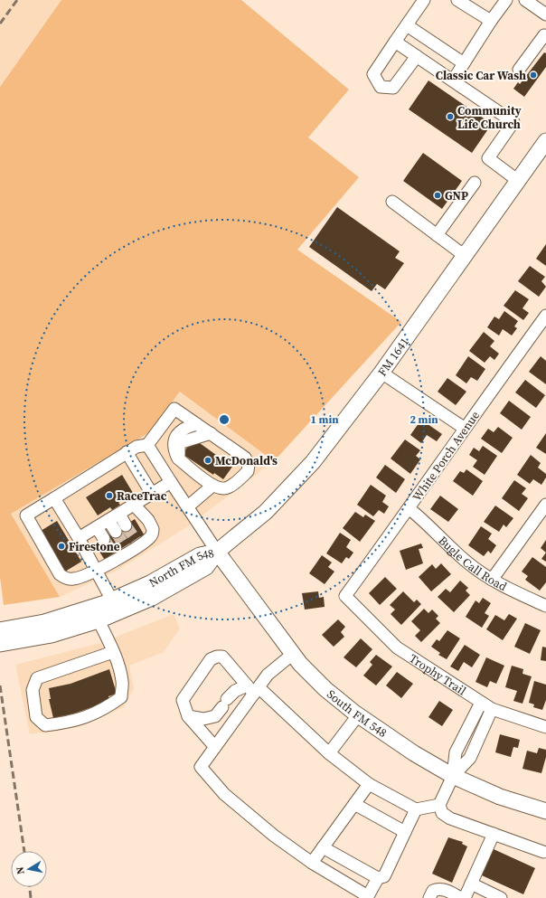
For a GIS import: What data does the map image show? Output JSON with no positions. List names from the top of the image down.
{
  "streets": {
    "main road": ["FM 1641", "North FM 548", "South FM 548"],
    "street": ["White Porch Avenue", "Bugle Call Road", "Trophy Trail"]
  },
  "crossings": [
    ["FM 1641", "North FM 548"],
    ["FM 1641", "South FM 548"],
    ["White Porch Avenue", "Bugle Call Road"],
    ["White Porch Avenue", "Trophy Trail"],
    ["North FM 548", "South FM 548"]
  ],
  "places": [
    "Classic Car Wash",
    "Community Life Church",
    "GNP",
    "McDonald's",
    "RaceTrac",
    "Firestone"
  ],
  "north": "left",
  "rings": ["1 min", "2 min"]
}
